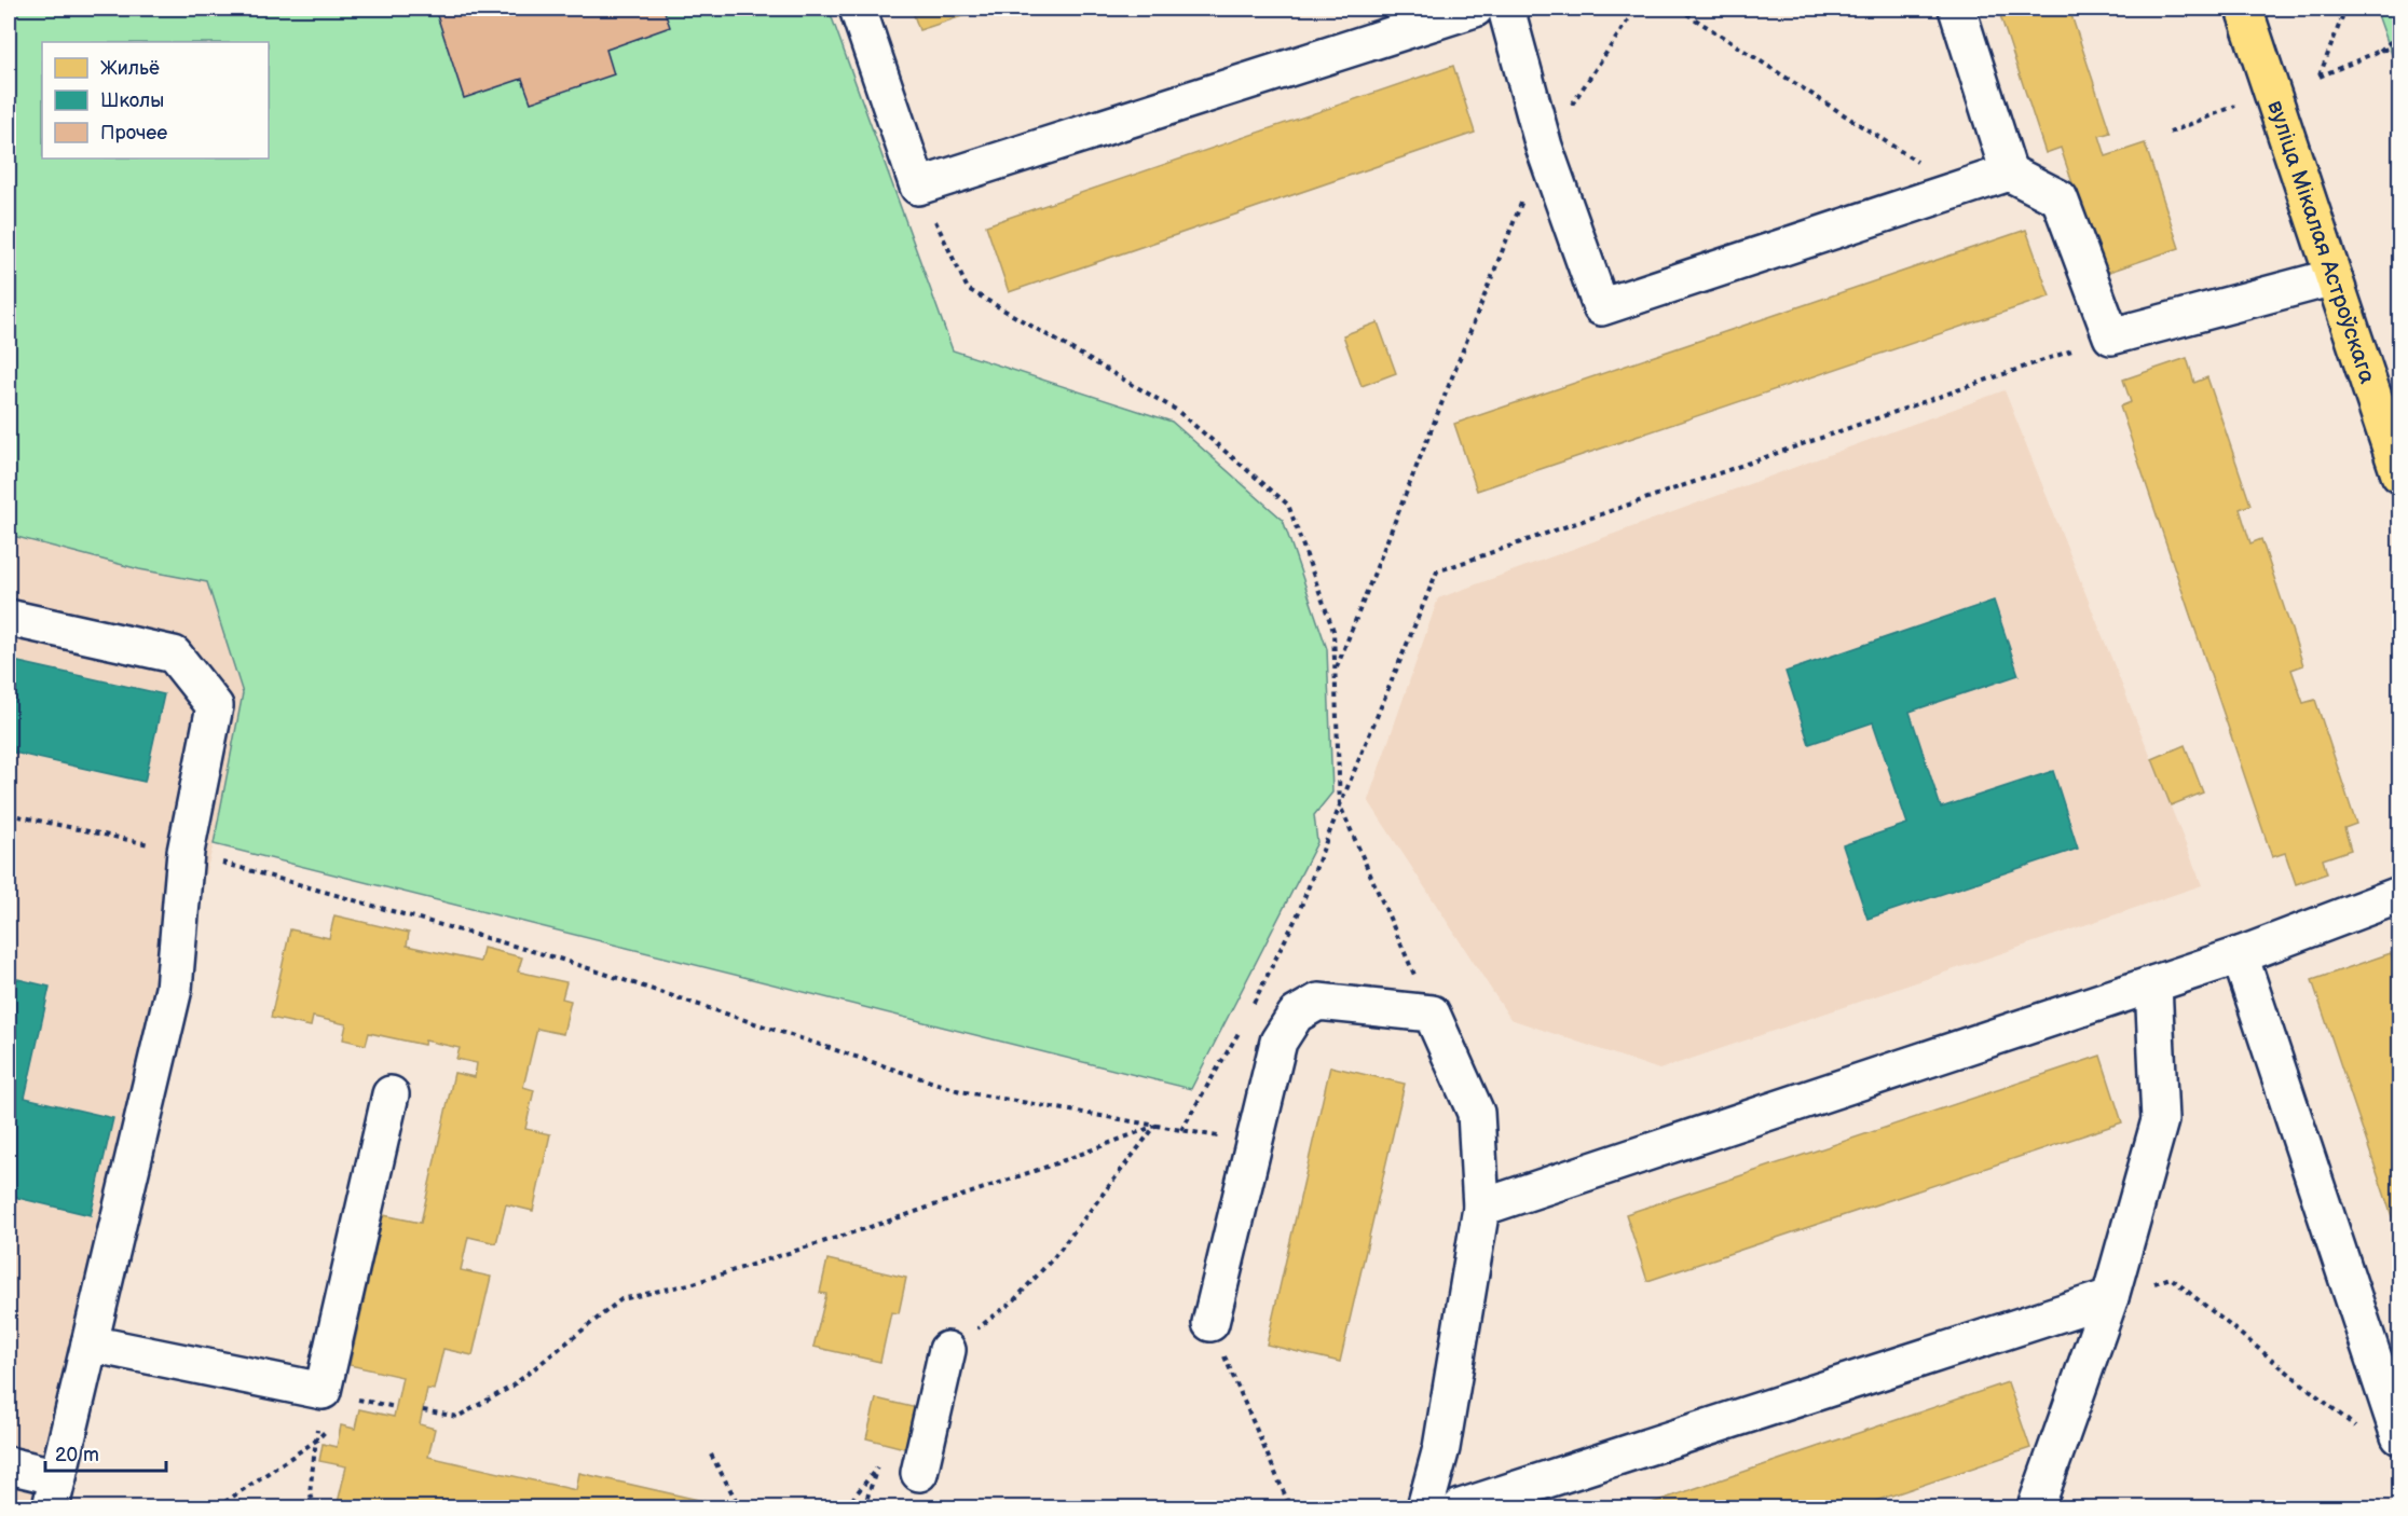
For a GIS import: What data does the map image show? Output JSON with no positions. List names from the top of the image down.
{
  "streets": {
    "main road": ["вуліца Мікалая Астроўскага"]
  },
  "legend": ["Жильё", "Школы", "Прочее"],
  "scale_bar": "20 m"
}
